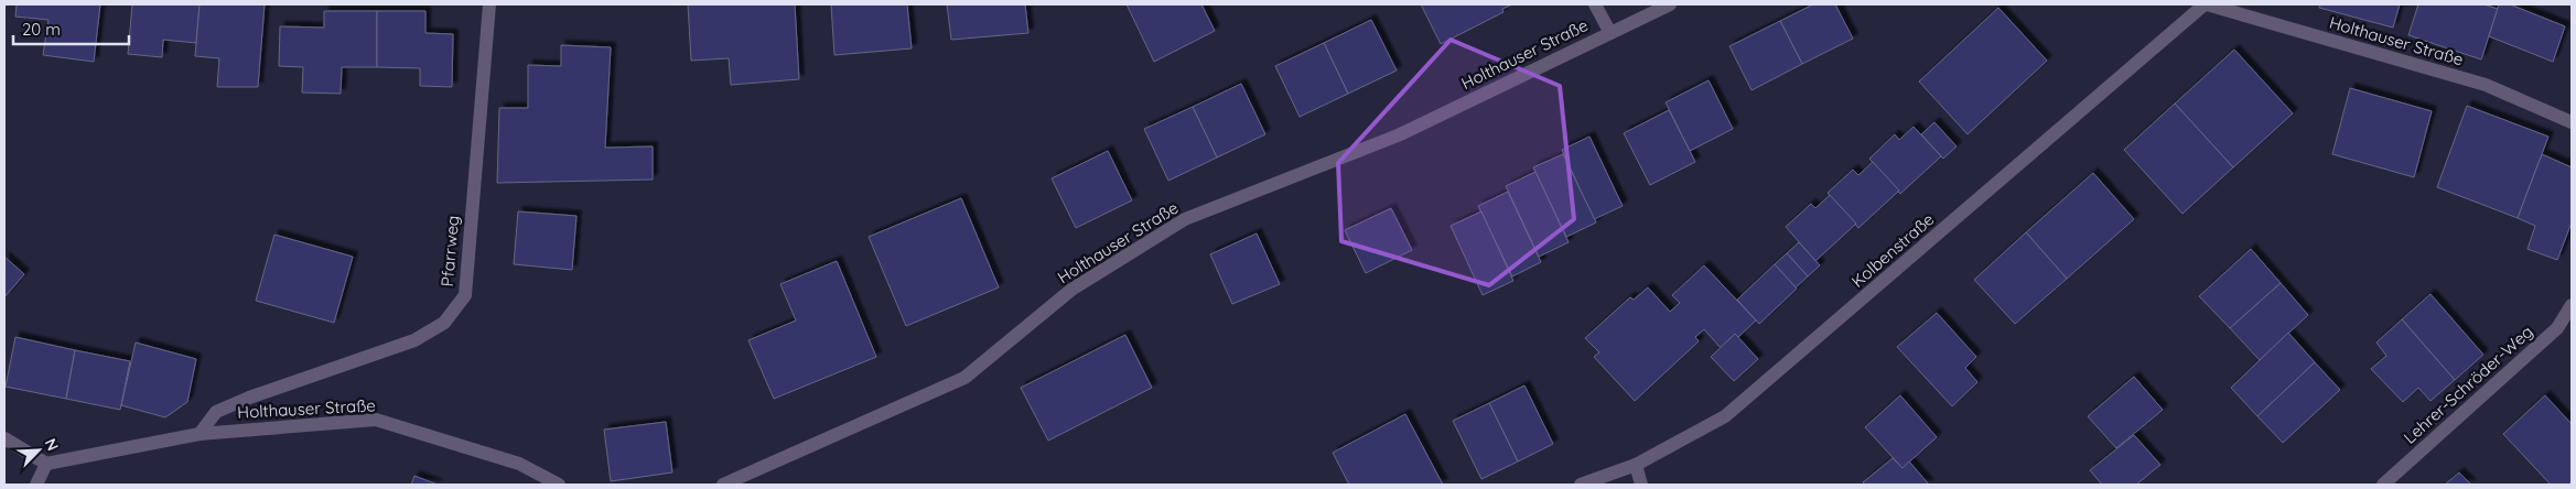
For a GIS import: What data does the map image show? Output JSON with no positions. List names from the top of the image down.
{
  "streets": {
    "street": [
      "Holthauser Straße",
      "Kolbenstraße",
      "Pfarrweg",
      "Lehrer-Schröder-Weg"
    ]
  },
  "crossings": [
    ["Holthauser Straße", "Kolbenstraße"],
    ["Holthauser Straße", "Pfarrweg"]
  ],
  "scale_bar": "20 m",
  "north": "top right"
}
